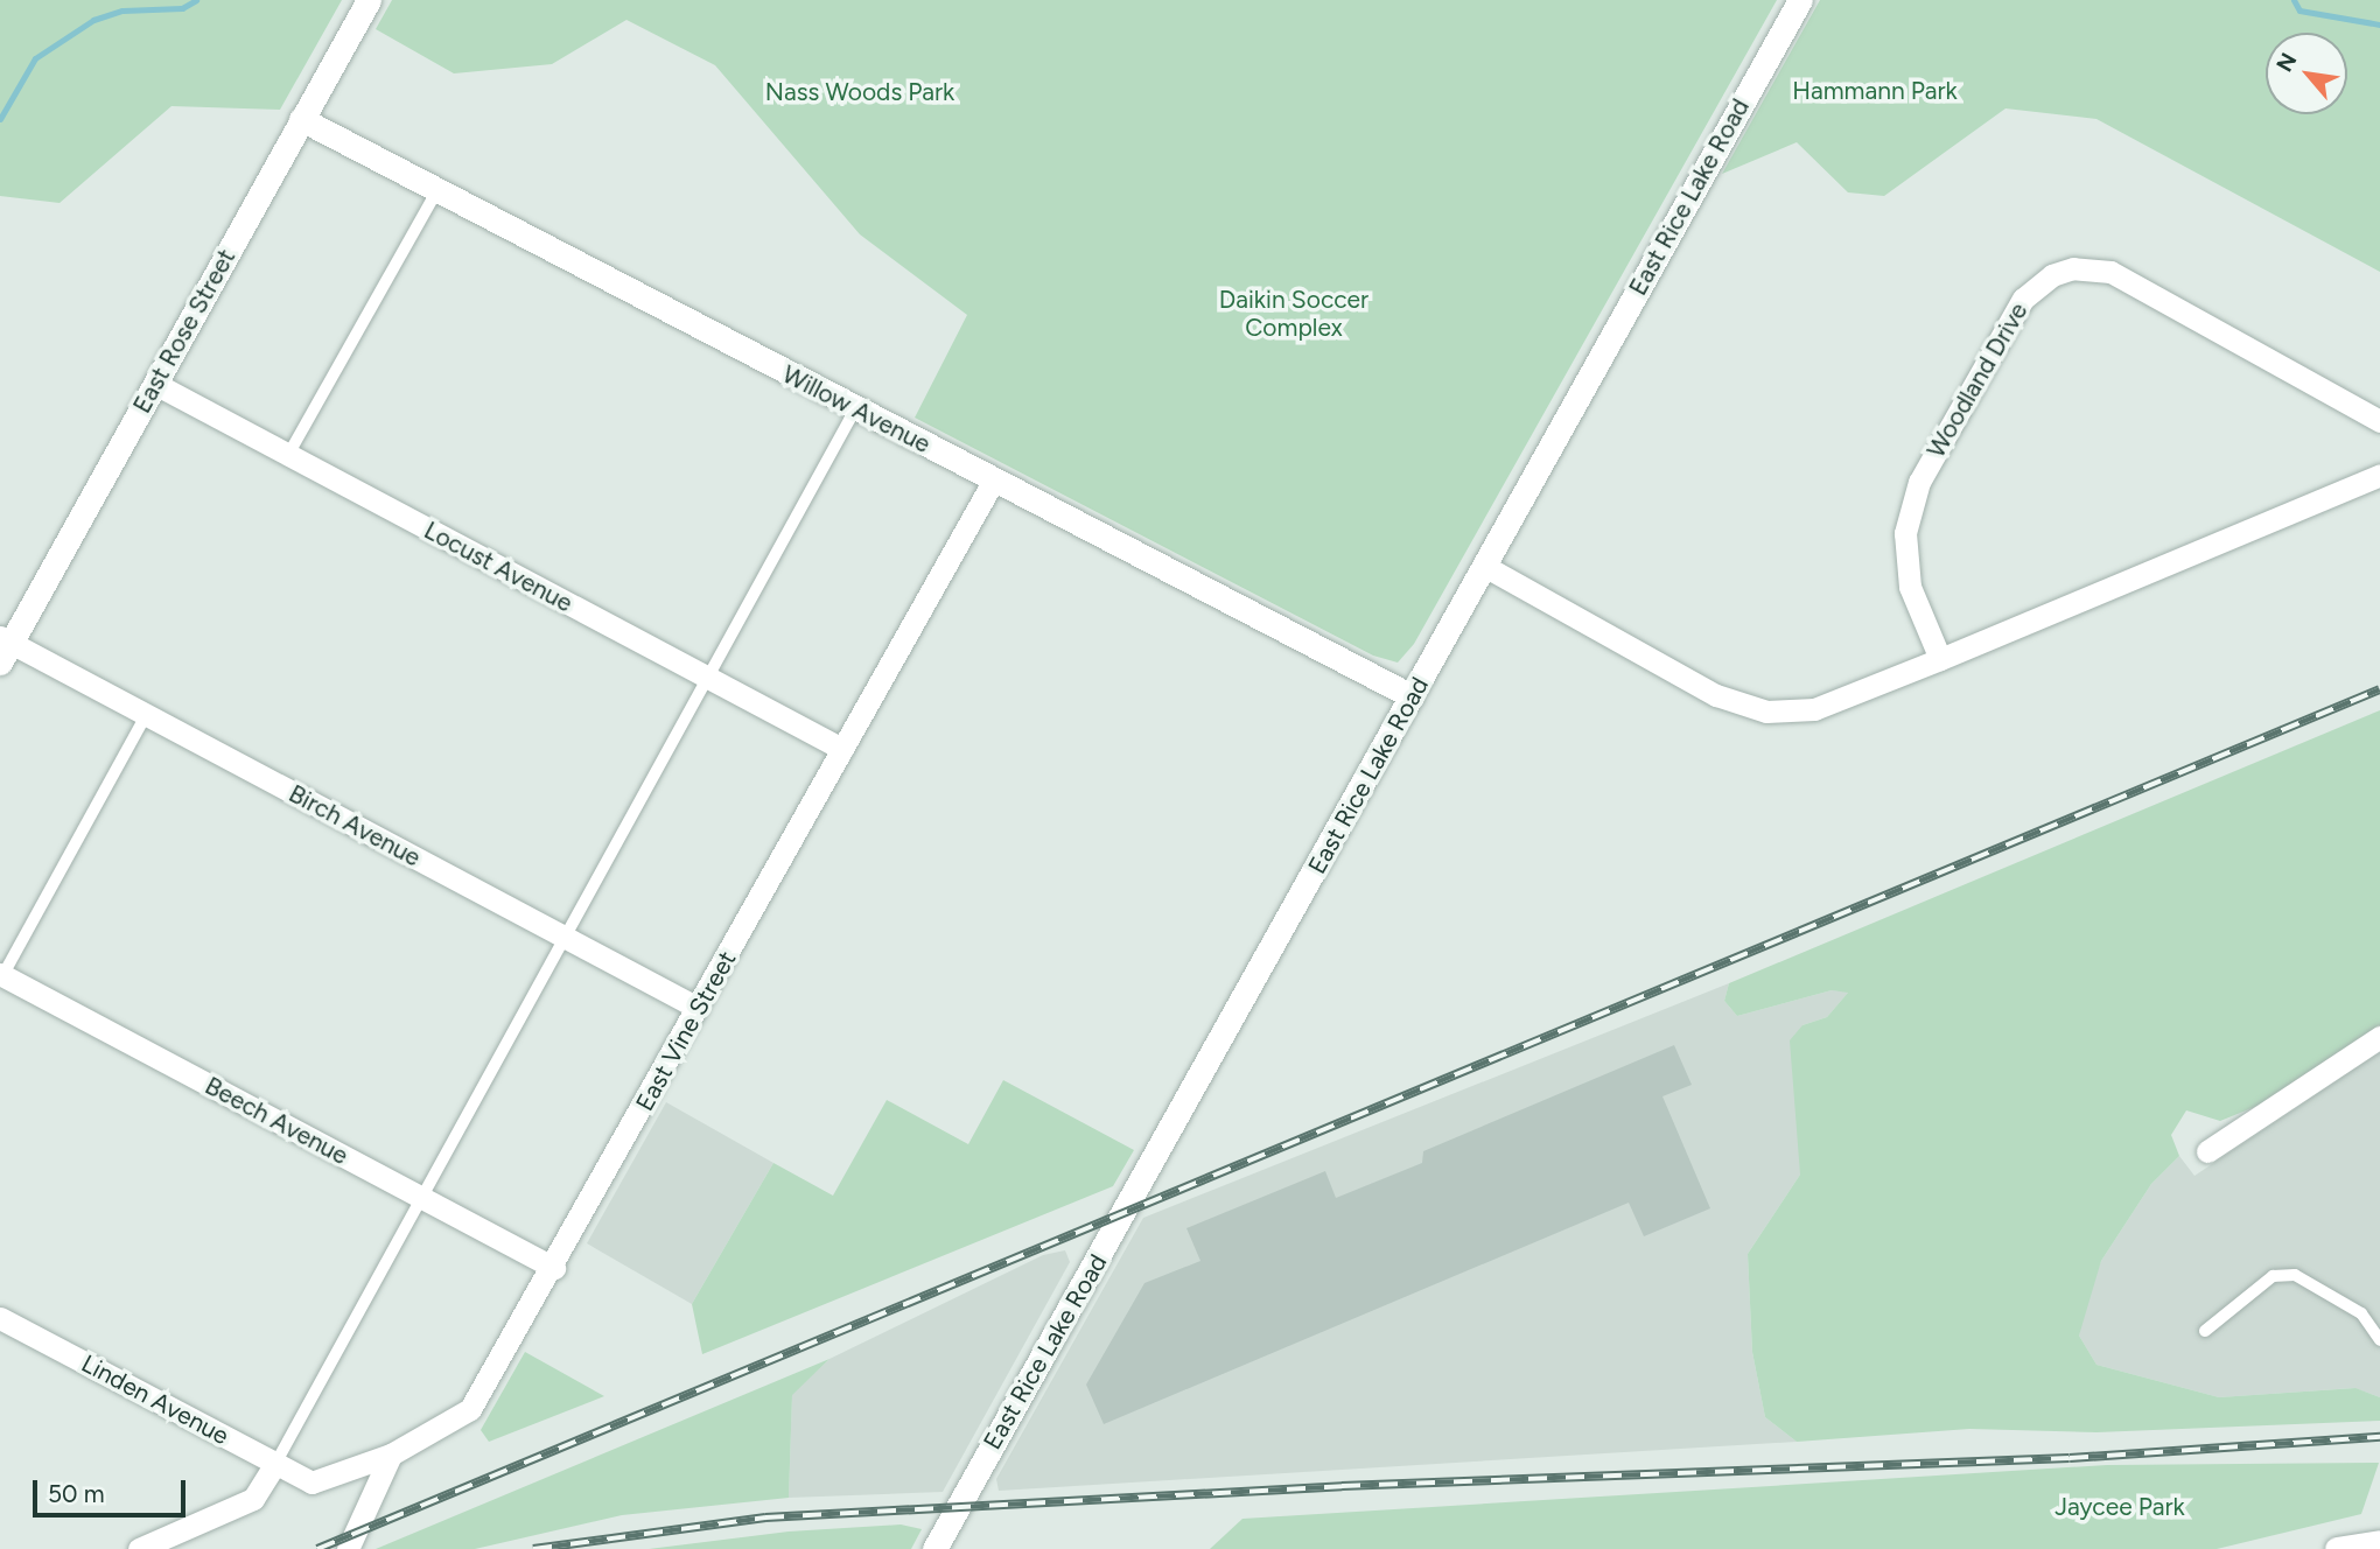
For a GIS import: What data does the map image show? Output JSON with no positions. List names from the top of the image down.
{
  "streets": {
    "street": [
      "East Rice Lake Road",
      "East Rose Street",
      "Woodland Drive",
      "Willow Avenue",
      "Locust Avenue",
      "Birch Avenue",
      "East Vine Street",
      "Beech Avenue",
      "Linden Avenue"
    ]
  },
  "crossings": [
    ["East Rice Lake Road", "Willow Avenue"],
    ["East Rose Street", "Willow Avenue"],
    ["East Rose Street", "Locust Avenue"],
    ["East Rose Street", "Birch Avenue"],
    ["Willow Avenue", "East Vine Street"],
    ["Locust Avenue", "East Vine Street"],
    ["Birch Avenue", "East Vine Street"],
    ["East Vine Street", "Beech Avenue"],
    ["East Vine Street", "Linden Avenue"]
  ],
  "parks": [
    "Hammann Park",
    "Nass Woods Park",
    "Daikin Soccer Complex",
    "Jaycee Park"
  ],
  "scale_bar": "50 m",
  "north": "top left"
}
